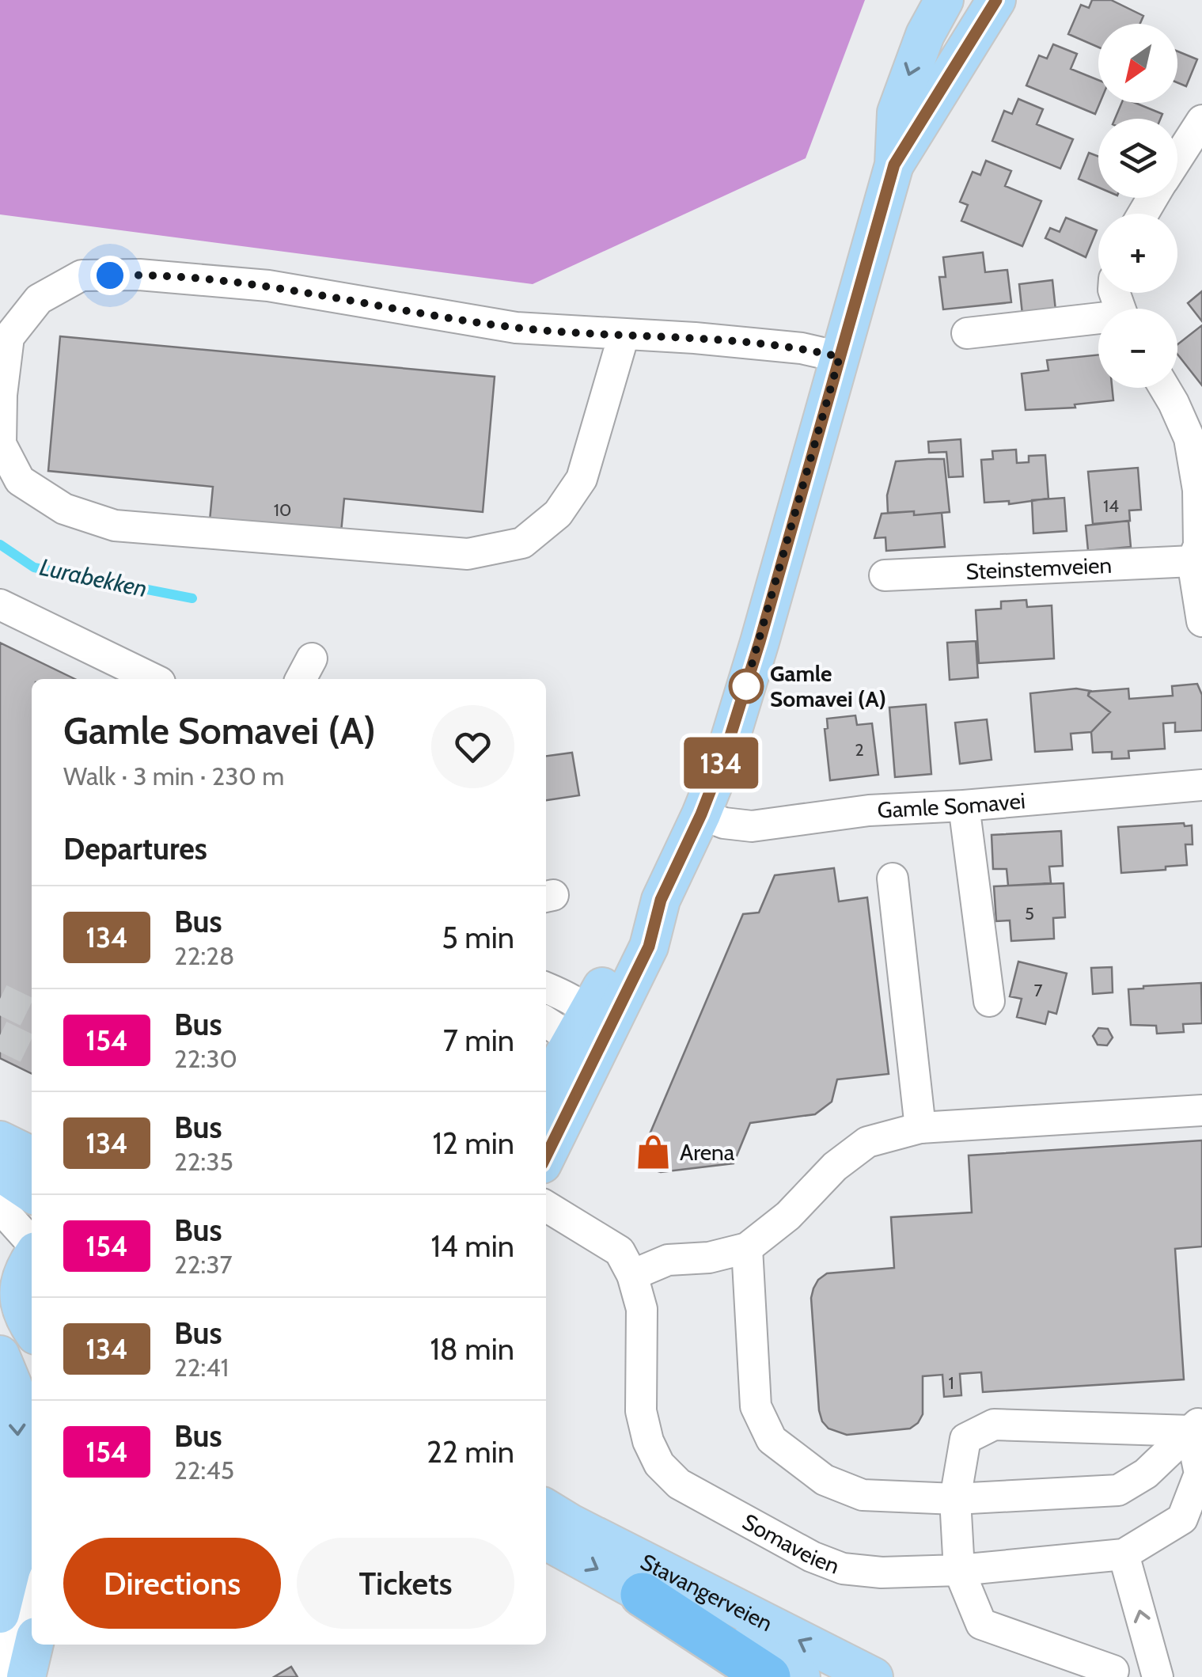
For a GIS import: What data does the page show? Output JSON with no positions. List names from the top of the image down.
{
  "streets": {
    "main road": ["Stavangerveien"],
    "street": ["Steinstemveien", "Gamle Somavei", "Somaveien"]
  },
  "water": ["Lurabekken"],
  "places": {
    "other": ["Gamle Somavei (A)"],
    "shop": ["Arena"]
  },
  "lines": ["bus line 134"],
  "house_numbers": [
    "14",
    "10",
    "2",
    "5",
    "7",
    "1"
  ],
  "north": "bottom left",
  "page": {
    "on_map": "134",
    "map_buttons": ["+", "−"],
    "heading": [
      ["Gamle Somavei (A)", "Walk · 3 min · 230 m"],
      "Departures"
    ],
    "list": [
      {
        "mark": "134",
        "name": "Bus",
        "note": "22:28",
        "value": "5 min"
      },
      {
        "mark": "154",
        "name": "Bus",
        "note": "22:30",
        "value": "7 min"
      },
      {
        "mark": "134",
        "name": "Bus",
        "note": "22:35",
        "value": "12 min"
      },
      {
        "mark": "154",
        "name": "Bus",
        "note": "22:37",
        "value": "14 min"
      },
      {
        "mark": "134",
        "name": "Bus",
        "note": "22:41",
        "value": "18 min"
      },
      {
        "mark": "154",
        "name": "Bus",
        "note": "22:45",
        "value": "22 min"
      }
    ],
    "buttons": ["Directions", "Tickets"]
  }
}
